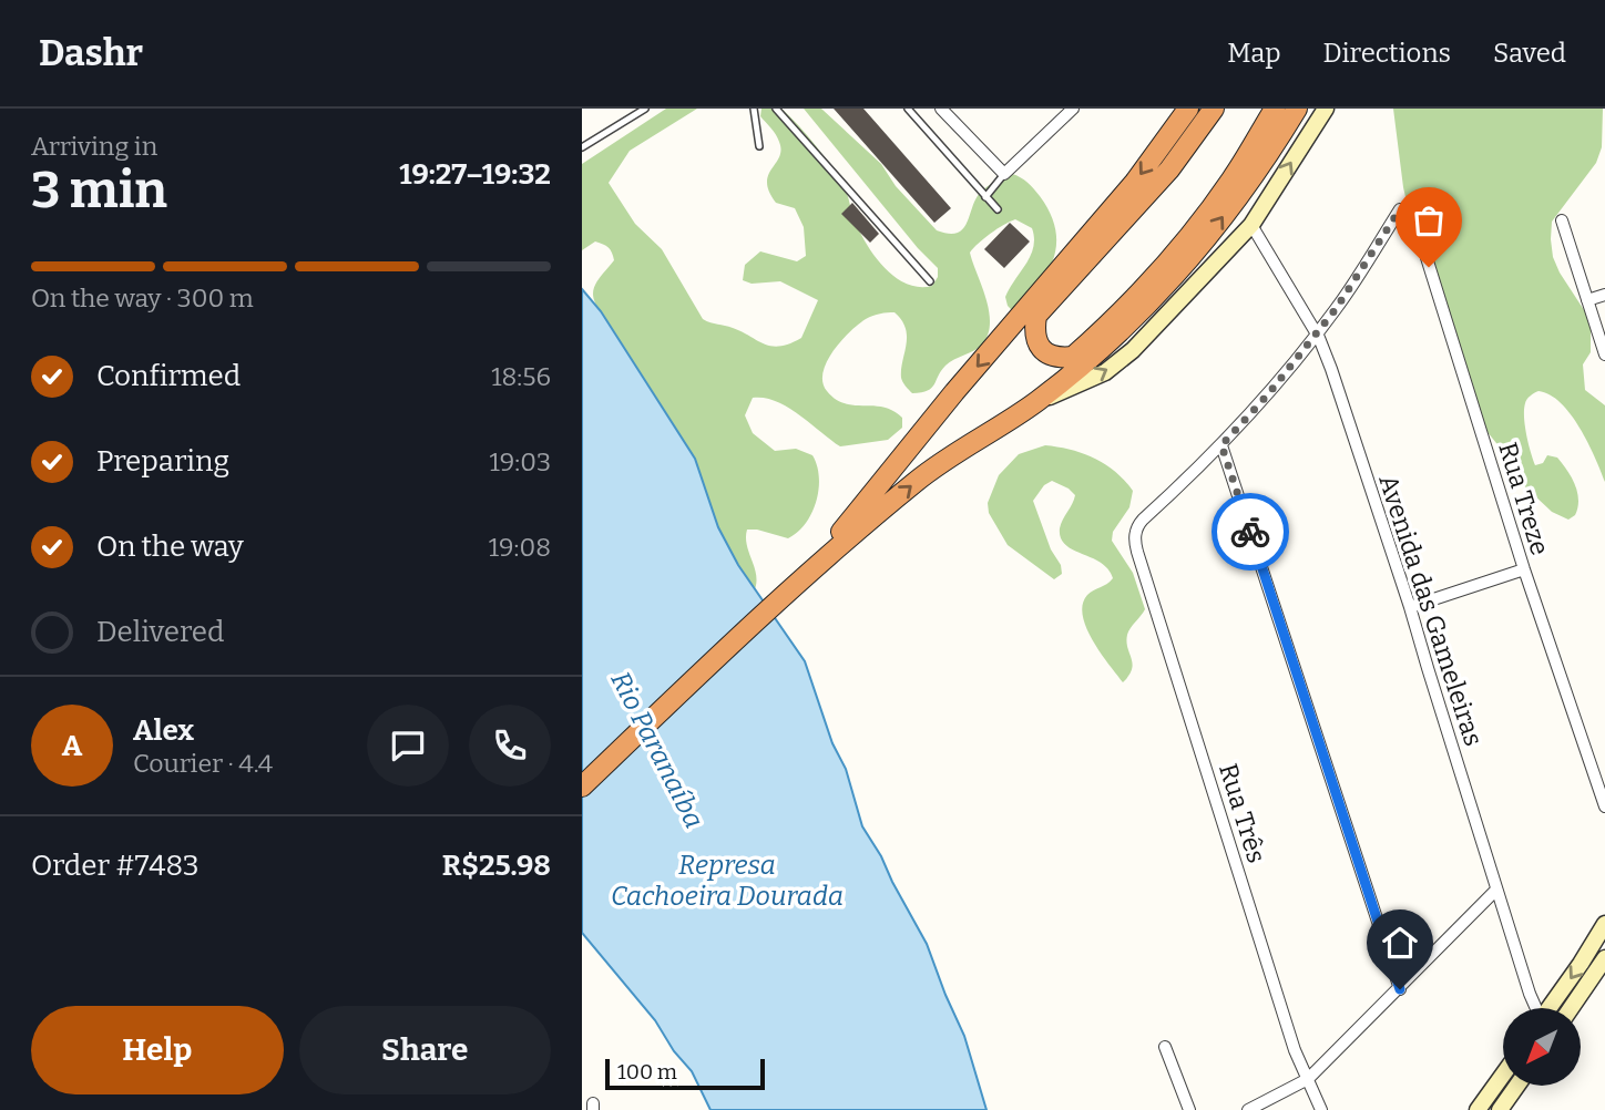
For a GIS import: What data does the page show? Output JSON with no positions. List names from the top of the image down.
{
  "streets": {
    "street": ["Rua Treze", "Avenida das Gameleiras", "Rua Três"]
  },
  "crossings": [
    ["Rua Treze", "Avenida das Gameleiras"]
  ],
  "water": ["Rio Paranaíba", "Represa Cachoeira Dourada"],
  "scale_bar": "100 m",
  "north": "bottom left",
  "page": {
    "header": "Dashr",
    "nav": ["Map", "Directions", "Saved"],
    "heading": ["3 min", "Arriving in", "19:27–19:32"],
    "panel": [
      "Alex",
      "Courier · 4.4",
      "Order #7483",
      "R$25.98"
    ],
    "bar": "On the way · 300 m",
    "list": [
      ["Confirmed", "18:56"],
      ["Preparing", "19:03"],
      ["On the way", "19:08"],
      "Delivered"
    ],
    "round": "A",
    "buttons": ["Help", "Share"],
    "scale": "100 m"
  }
}
